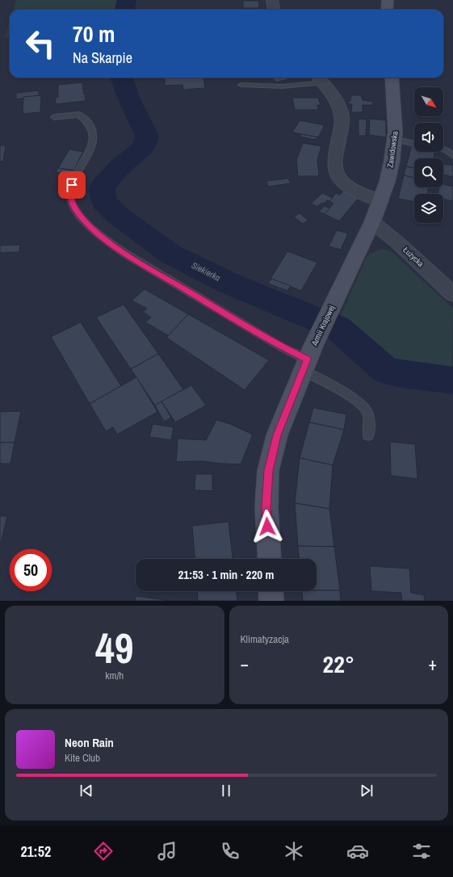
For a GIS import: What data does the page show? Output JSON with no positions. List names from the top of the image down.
{
  "streets": {
    "main road": ["Zawidowska", "Armii Krajowej"],
    "street": ["Łużycka"]
  },
  "crossings": [
    ["Zawidowska", "Łużycka"],
    ["Zawidowska", "Armii Krajowej"],
    ["Łużycka", "Armii Krajowej"]
  ],
  "water": ["Siekierka"],
  "north": "bottom right",
  "page": {
    "turn": ["70 m", "Na Skarpie"],
    "limit": "50",
    "trip": "21:53 · 1 min · 220 m",
    "tile": [
      ["49", "km/h"],
      "Klimatyzacja"
    ],
    "heat": ["−", "22°", "+"],
    "song": ["Neon Rain", "Kite Club"],
    "tabs": "21:52"
  }
}
